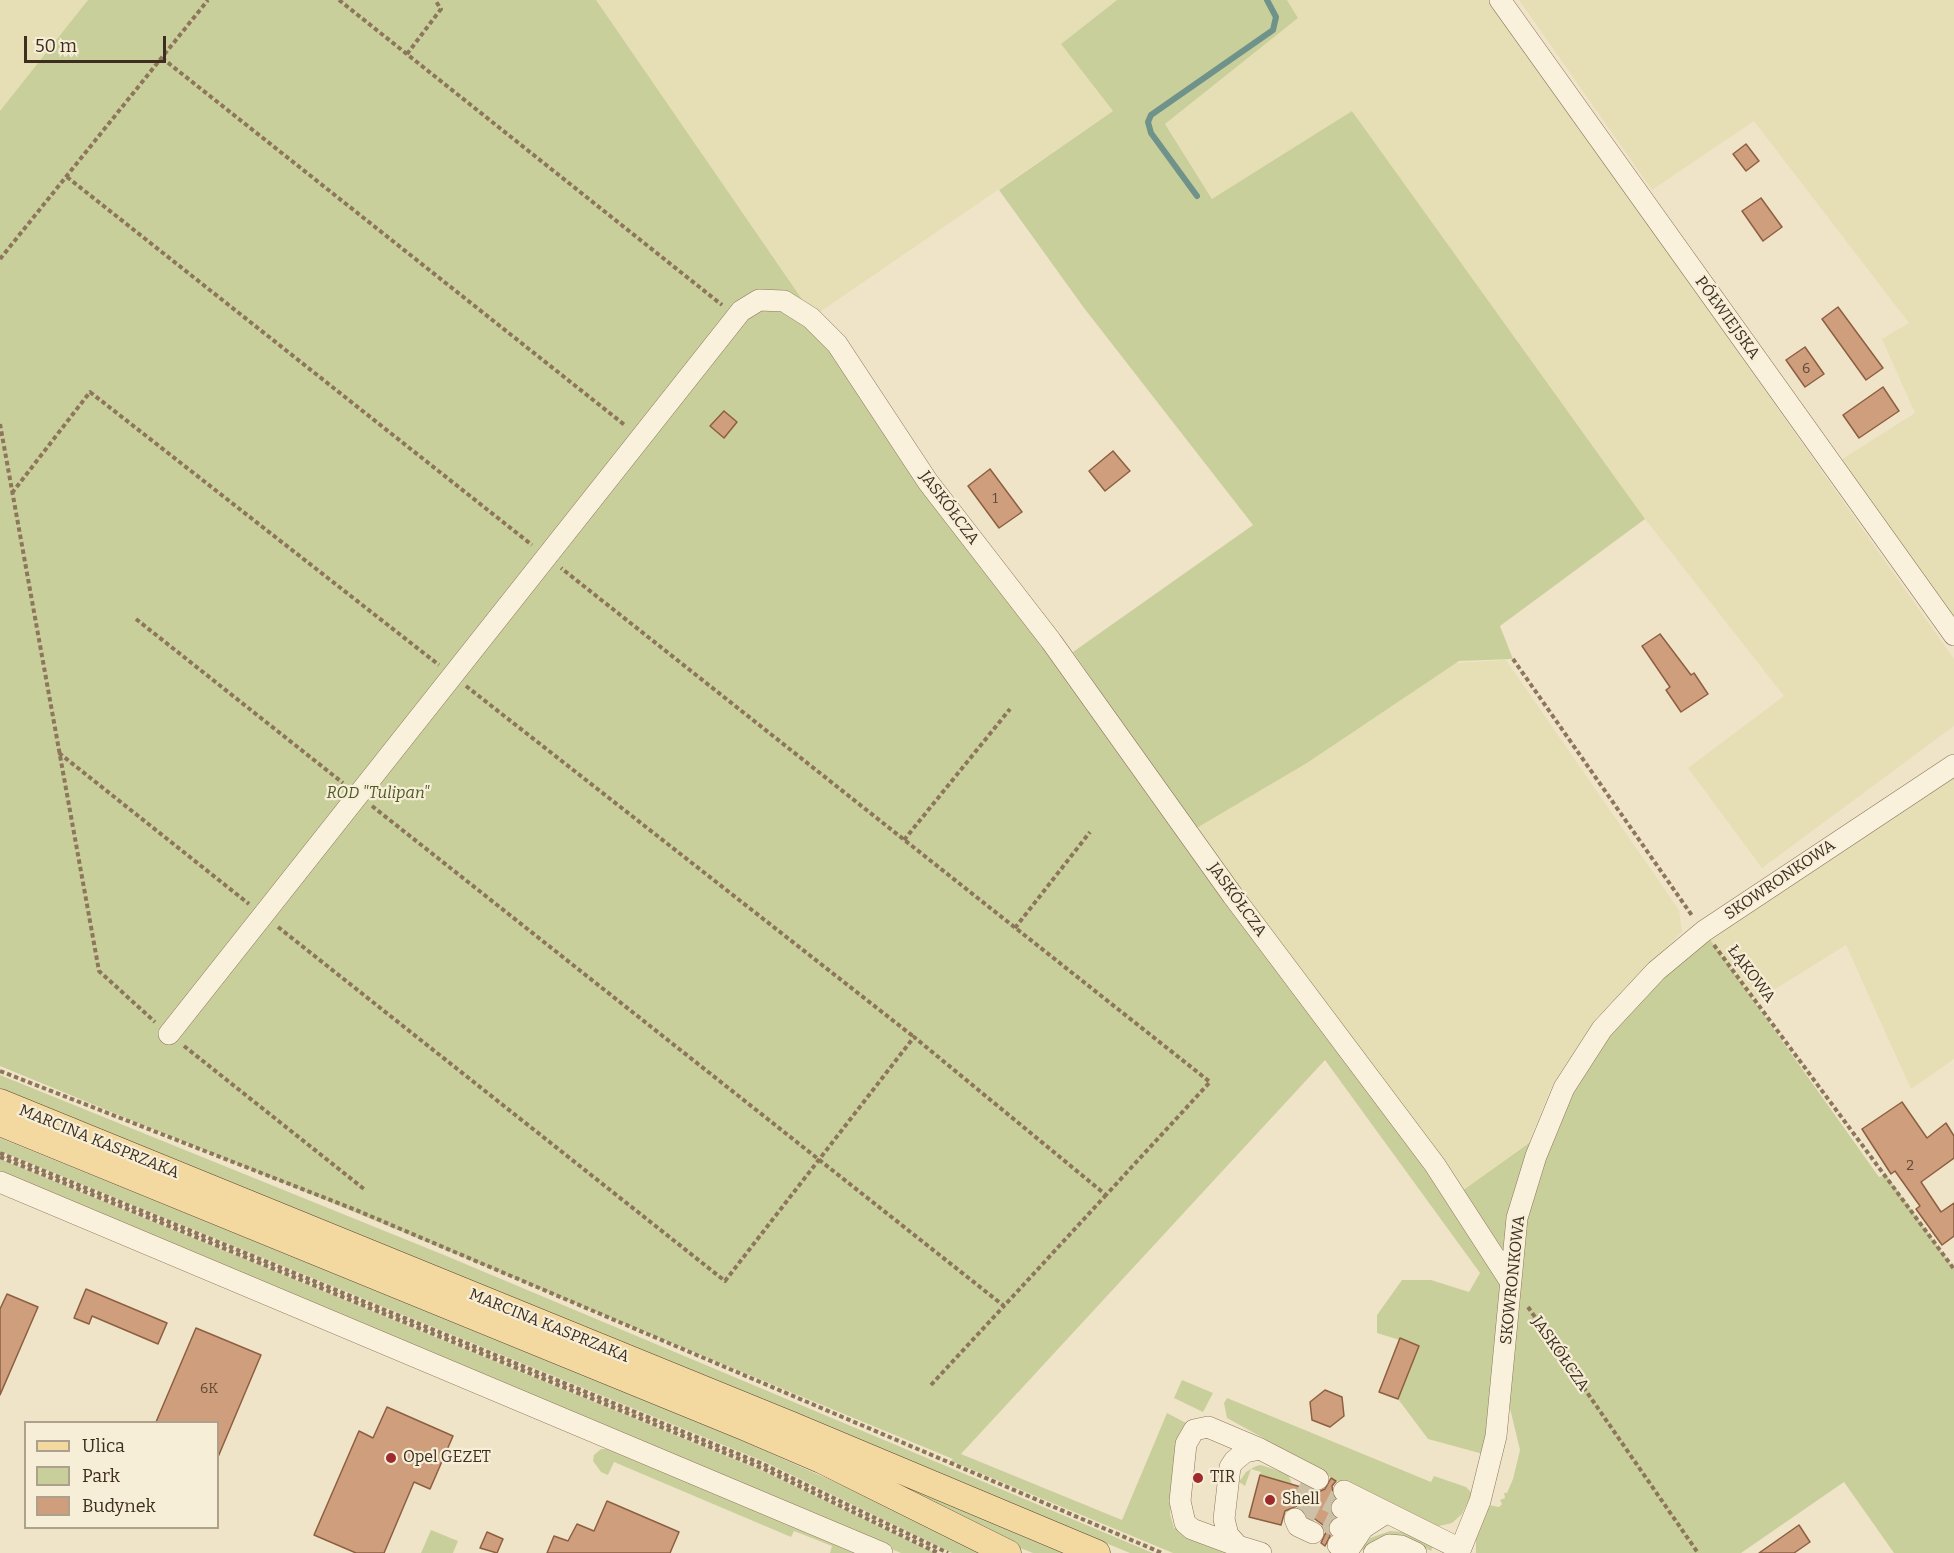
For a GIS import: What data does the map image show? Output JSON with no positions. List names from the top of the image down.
{
  "streets": {
    "main road": ["MARCINA KASPRZAKA"],
    "street": ["PÓŁWIEJSKA", "JASKÓŁCZA", "SKOWRONKOWA"],
    "path": ["ŁĄKOWA"]
  },
  "crossings": [
    ["JASKÓŁCZA", "SKOWRONKOWA"],
    ["SKOWRONKOWA", "ŁĄKOWA"]
  ],
  "parks": ["ROD \"Tulipan\""],
  "places": ["Opel GEZET", "TIR", "Shell"],
  "house_numbers": [
    "6",
    "1",
    "2",
    "6K"
  ],
  "legend": ["Ulica", "Park", "Budynek"],
  "scale_bar": "50 m"
}
